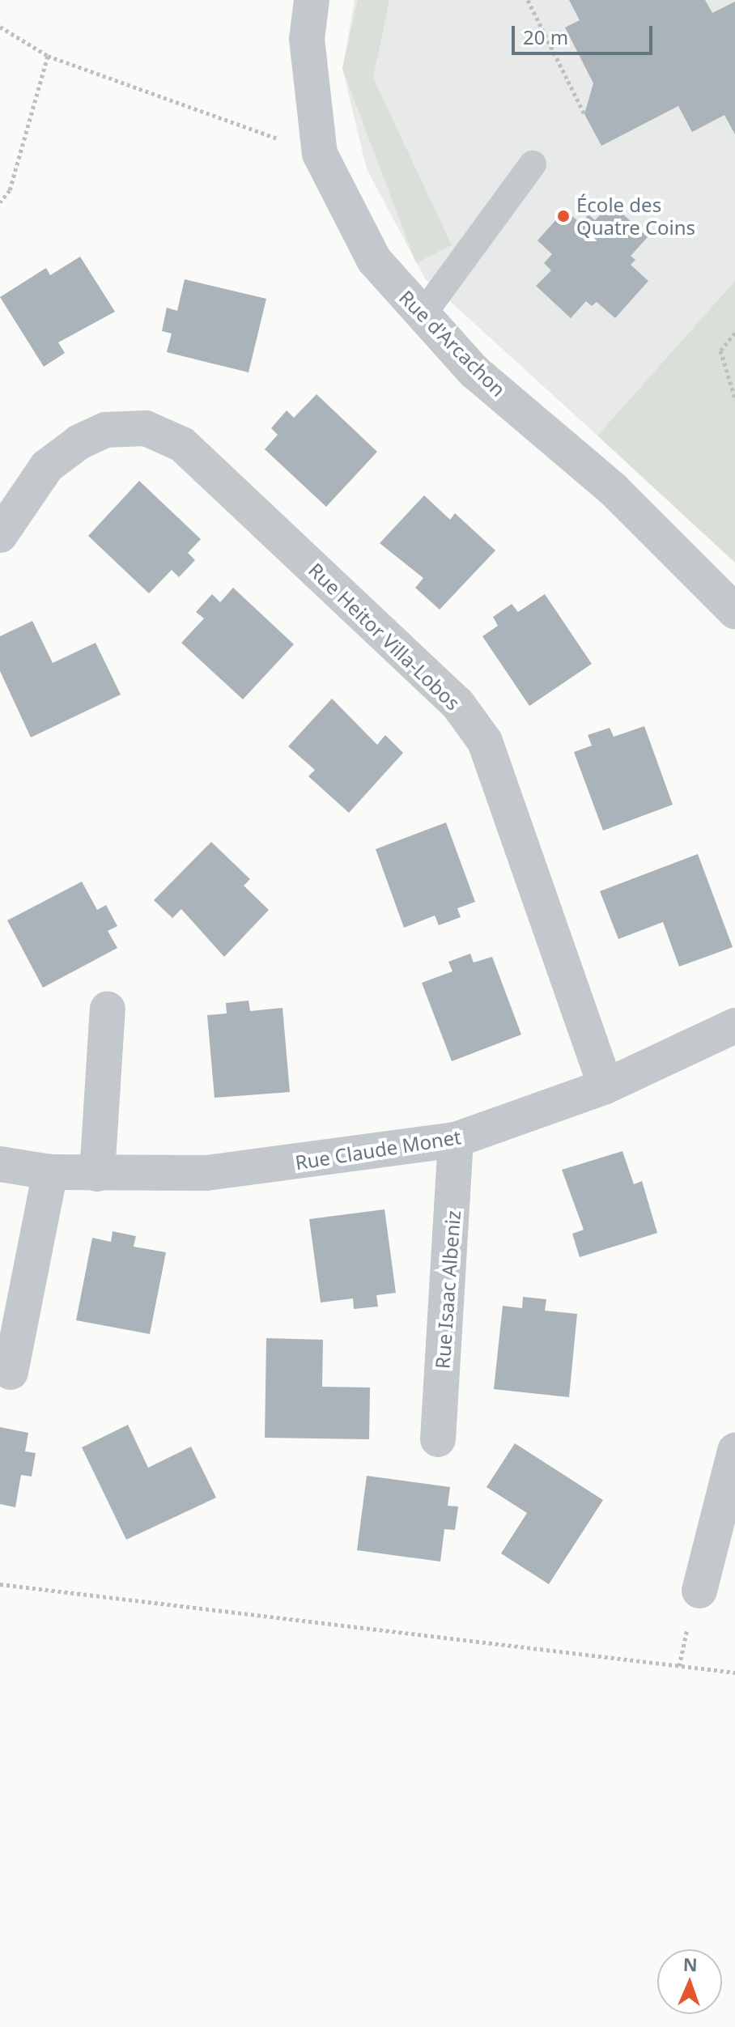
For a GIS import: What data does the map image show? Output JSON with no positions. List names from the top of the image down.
{
  "streets": {
    "street": [
      "Rue d'Arcachon",
      "Rue Heitor Villa-Lobos",
      "Rue Claude Monet",
      "Rue Isaac Albeniz"
    ]
  },
  "crossings": [
    ["Rue Heitor Villa-Lobos", "Rue Claude Monet"],
    ["Rue Claude Monet", "Rue Isaac Albeniz"]
  ],
  "places": ["École des Quatre Coins"],
  "scale_bar": "20 m",
  "north": "top"
}
